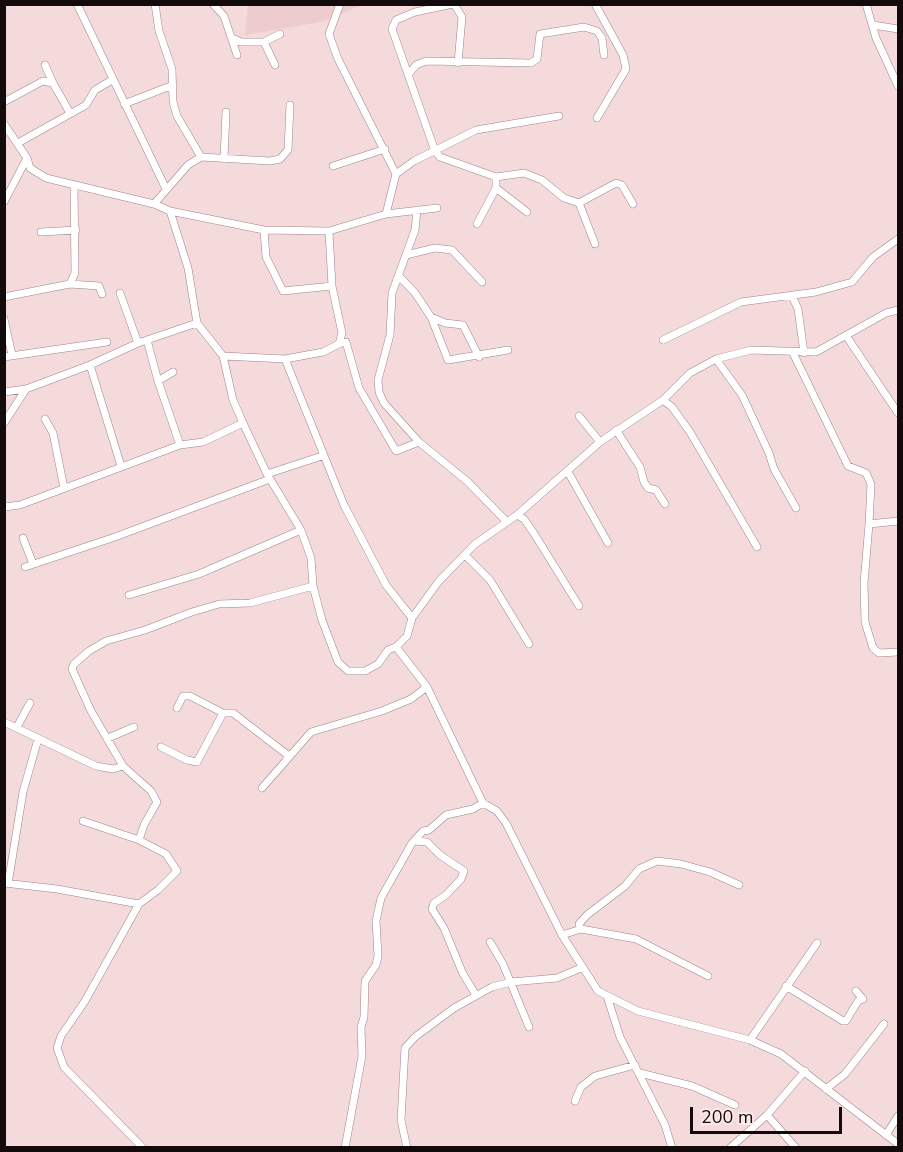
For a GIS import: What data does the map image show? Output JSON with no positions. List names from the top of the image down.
{
  "scale_bar": "200 m"
}
